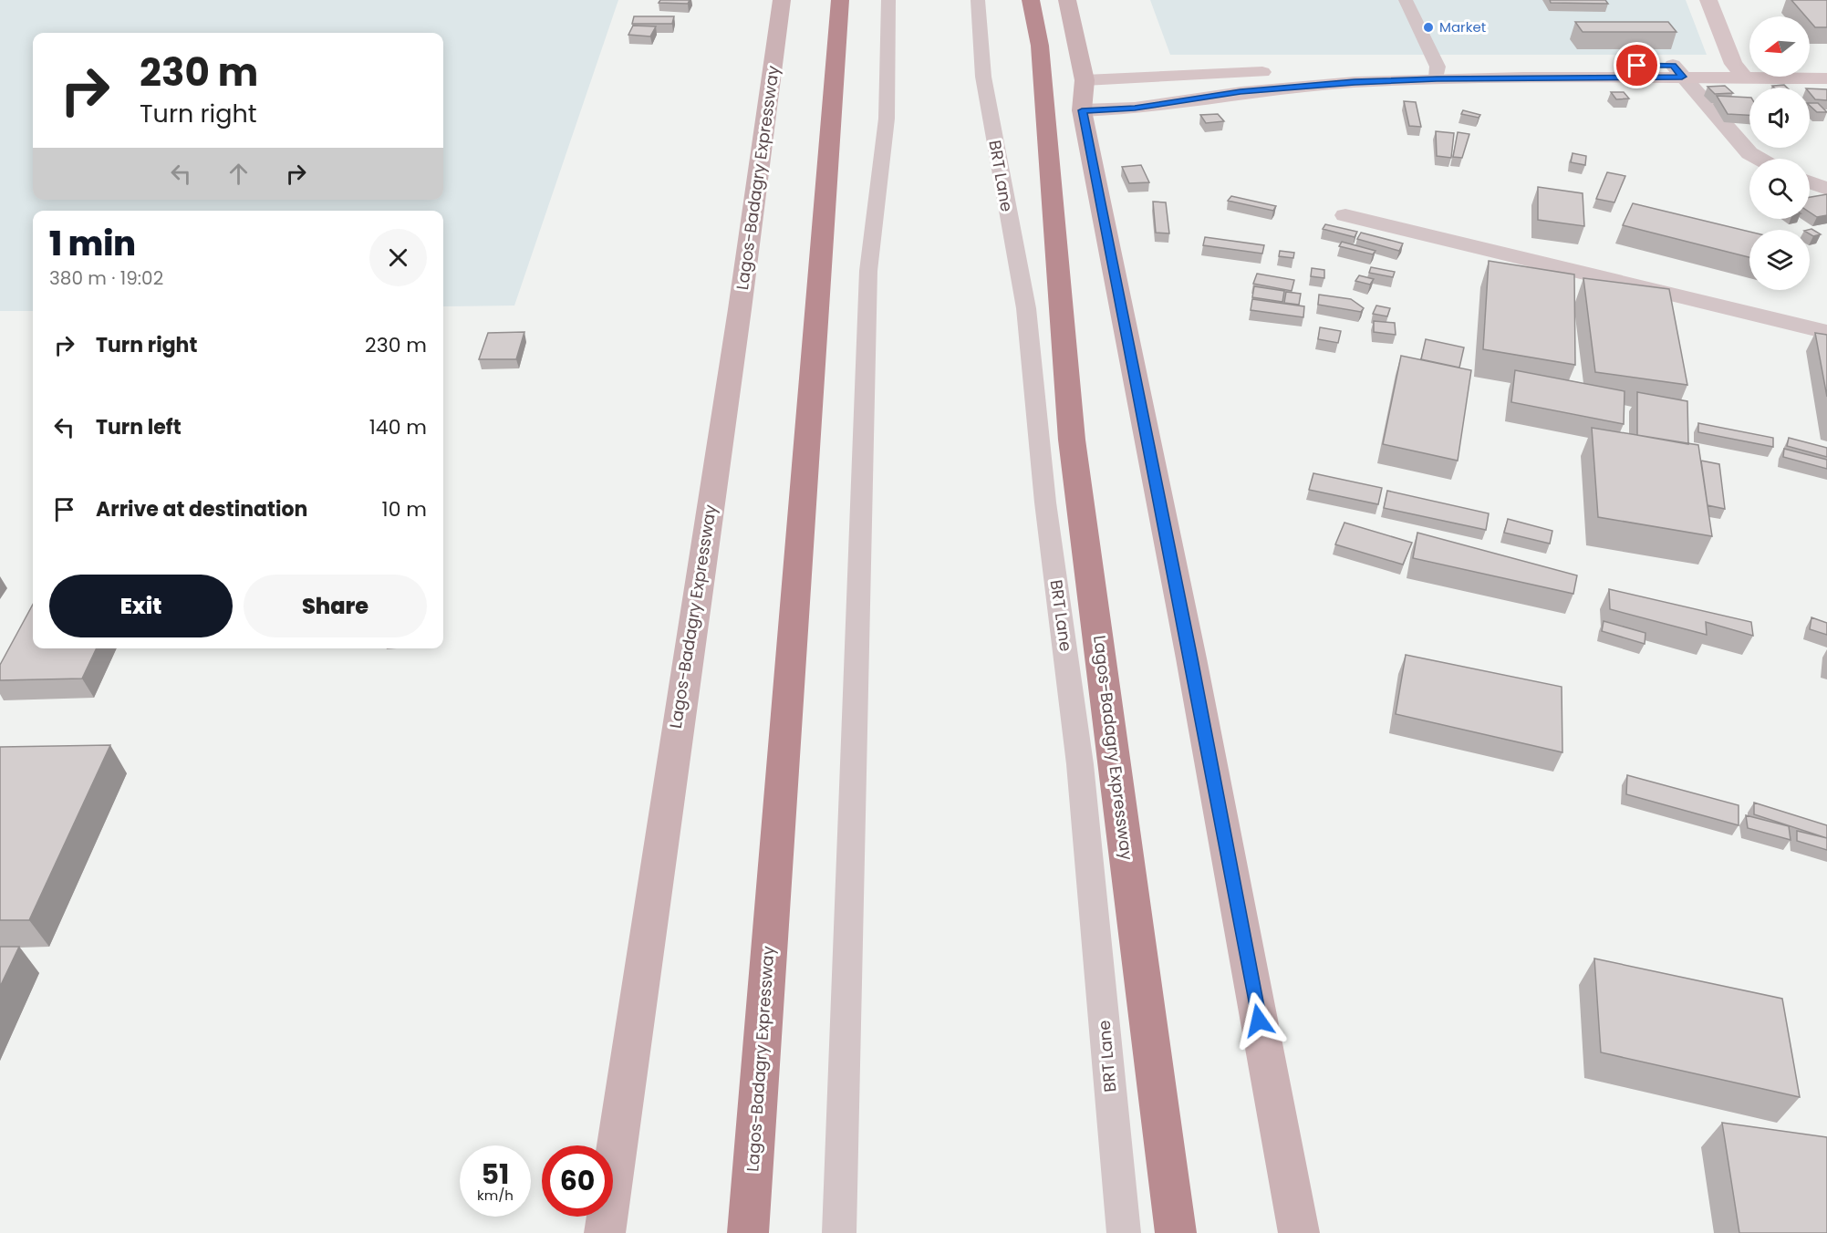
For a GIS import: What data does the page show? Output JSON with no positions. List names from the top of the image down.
{
  "streets": {
    "highway": ["Lagos-Badagry Expressway"],
    "lane": ["BRT Lane"]
  },
  "places": ["Market"],
  "north": "left",
  "page": {
    "turn": ["230 m", "Turn right"],
    "heading": ["1 min", "380 m · 19:02"],
    "list": [
      {
        "name": "Turn right",
        "value": "230 m"
      },
      {
        "name": "Turn left",
        "value": "140 m"
      },
      {
        "name": "Arrive at destination",
        "value": "10 m"
      }
    ],
    "buttons": ["Exit", "Share"],
    "speed": "51 km/h",
    "limit": "60"
  }
}
